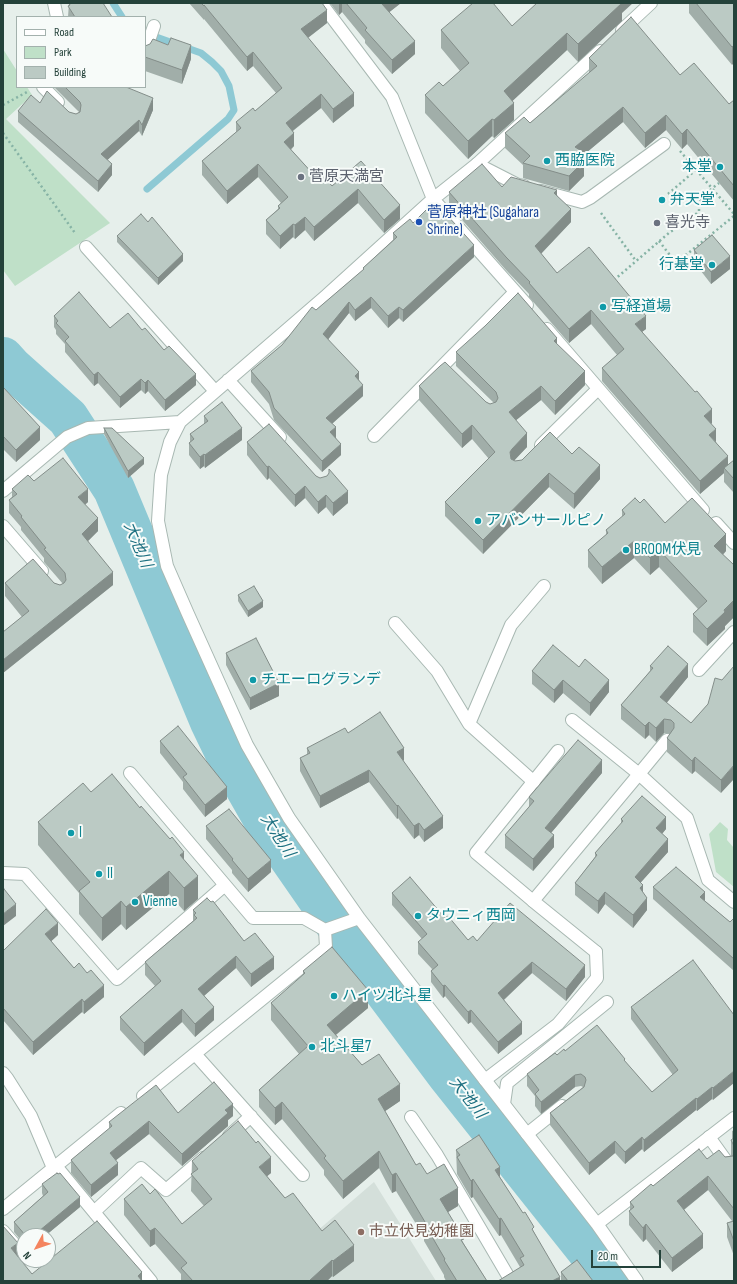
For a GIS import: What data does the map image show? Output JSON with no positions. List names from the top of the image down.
{
  "water": ["大池川"],
  "places": [
    "西脇医院",
    "本堂",
    "菅原天満宮",
    "弁天堂",
    "菅原神社 (Sugahara Shrine)",
    "喜光寺",
    "行基堂",
    "写経道場",
    "アバンサールピノ",
    "BROOM伏見",
    "チエーログランデ",
    "I",
    "II",
    "Vienne",
    "タウニィ西岡",
    "ハイツ北斗星",
    "北斗星7",
    "市立伏見幼稚園"
  ],
  "legend": ["Road", "Park", "Building"],
  "scale_bar": "20 m",
  "north": "bottom left"
}
